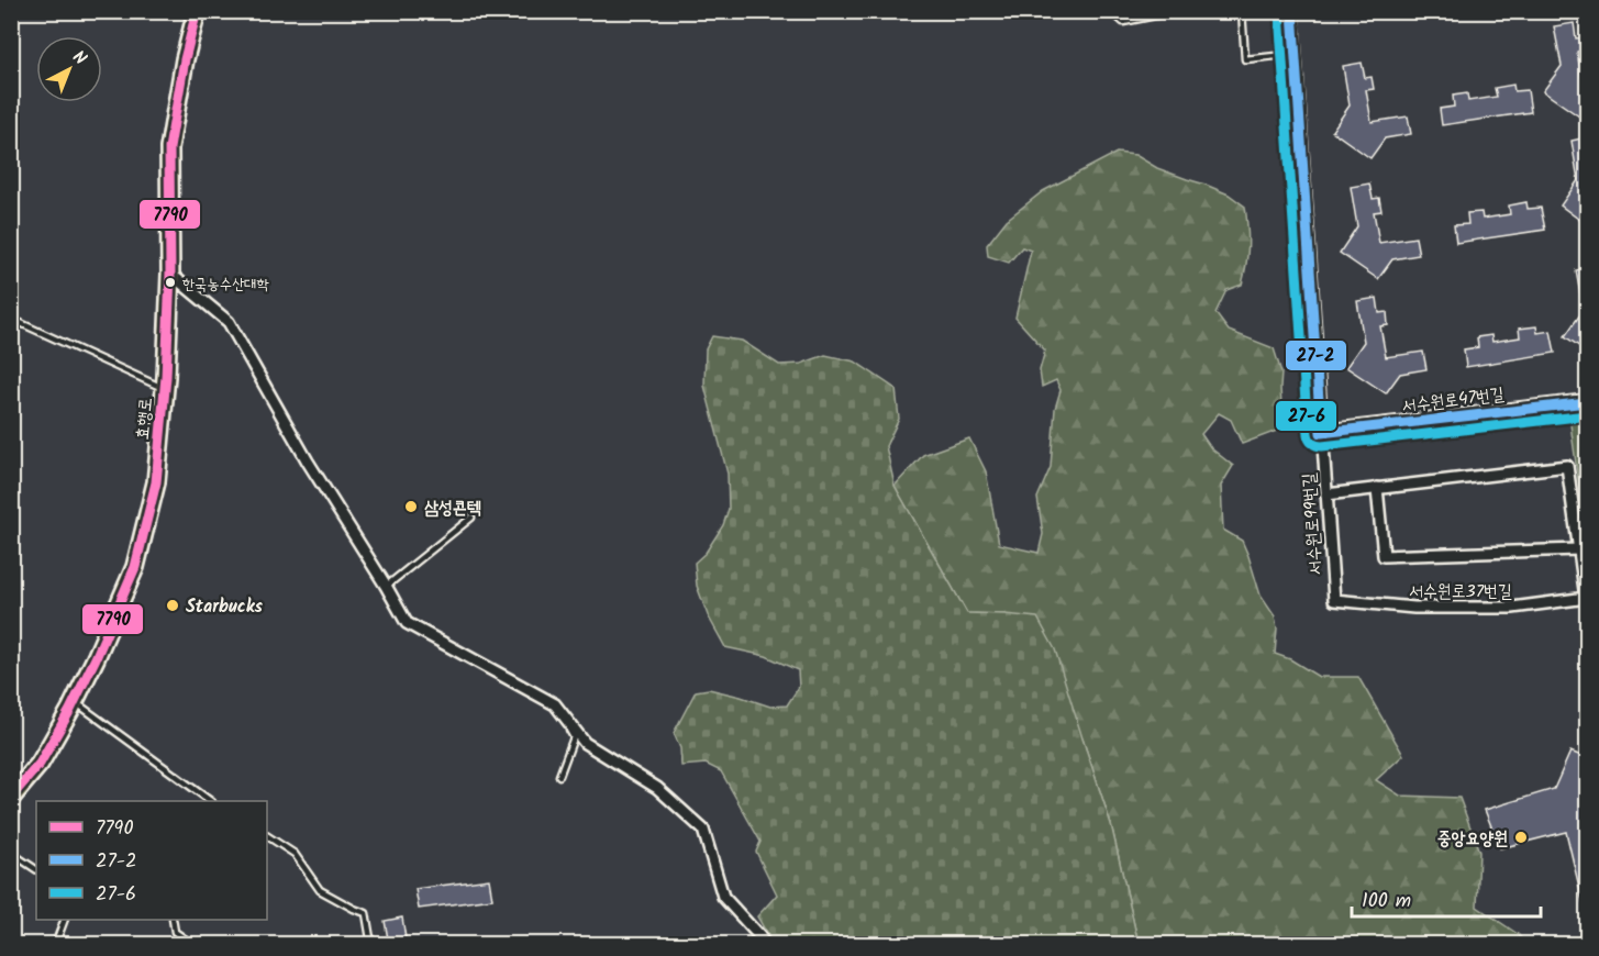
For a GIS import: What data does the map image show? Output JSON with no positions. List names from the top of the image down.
{
  "streets": {
    "main road": ["효행로"],
    "street": ["서수원로47번길", "서수원로99번길", "서수원로37번길"]
  },
  "crossings": [
    ["서수원로47번길", "서수원로99번길"],
    ["서수원로99번길", "서수원로37번길"]
  ],
  "places": [
    "한국농수산대학",
    "삼성콘텍",
    "Starbucks",
    "중앙요양원"
  ],
  "lines": ["transit line 7790", "transit line 27-2", "transit line 27-6"],
  "legend": ["7790", "27-2", "27-6"],
  "scale_bar": "100 m",
  "north": "top right"
}
